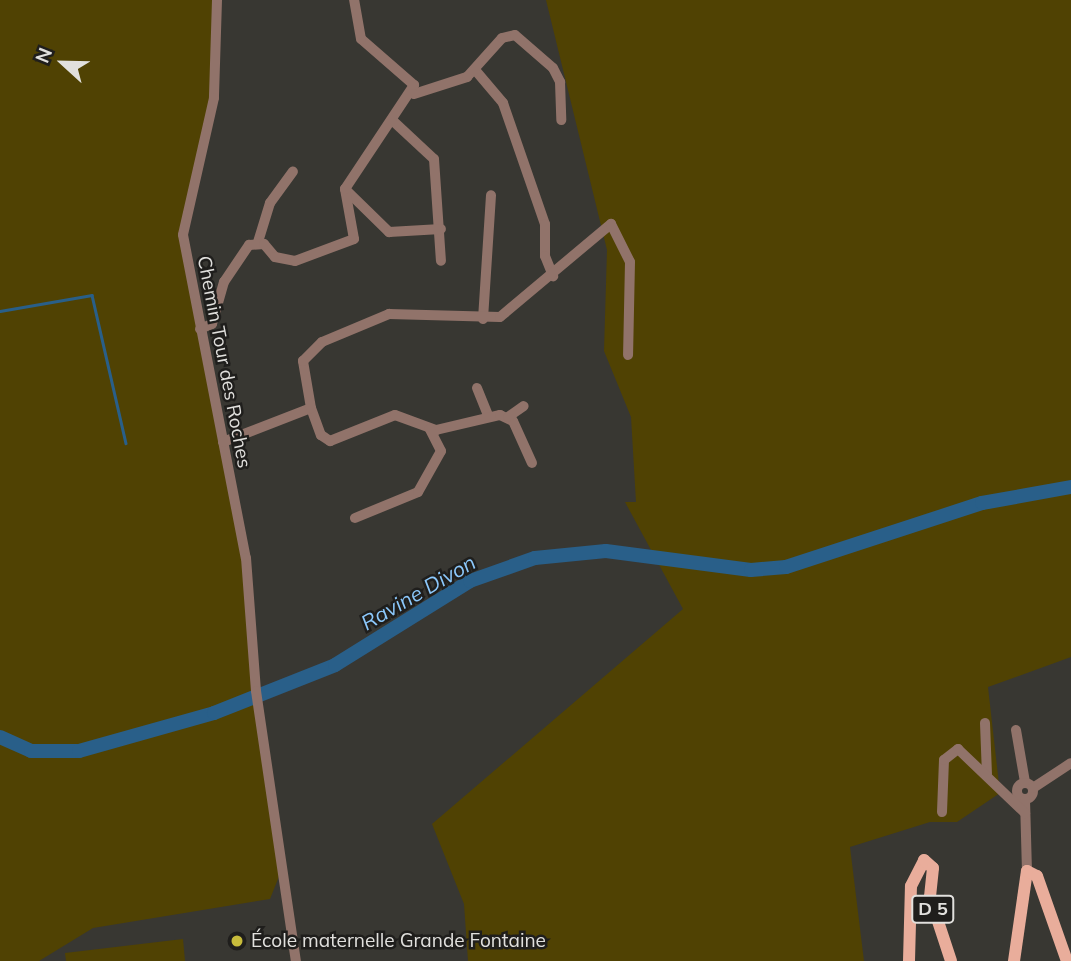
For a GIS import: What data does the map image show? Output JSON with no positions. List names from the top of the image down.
{
  "streets": {
    "main road": ["D 5"],
    "street": ["Chemin Tour des Roches"]
  },
  "water": ["Ravine Divon"],
  "places": ["École maternelle Grande Fontaine"],
  "north": "left"
}
